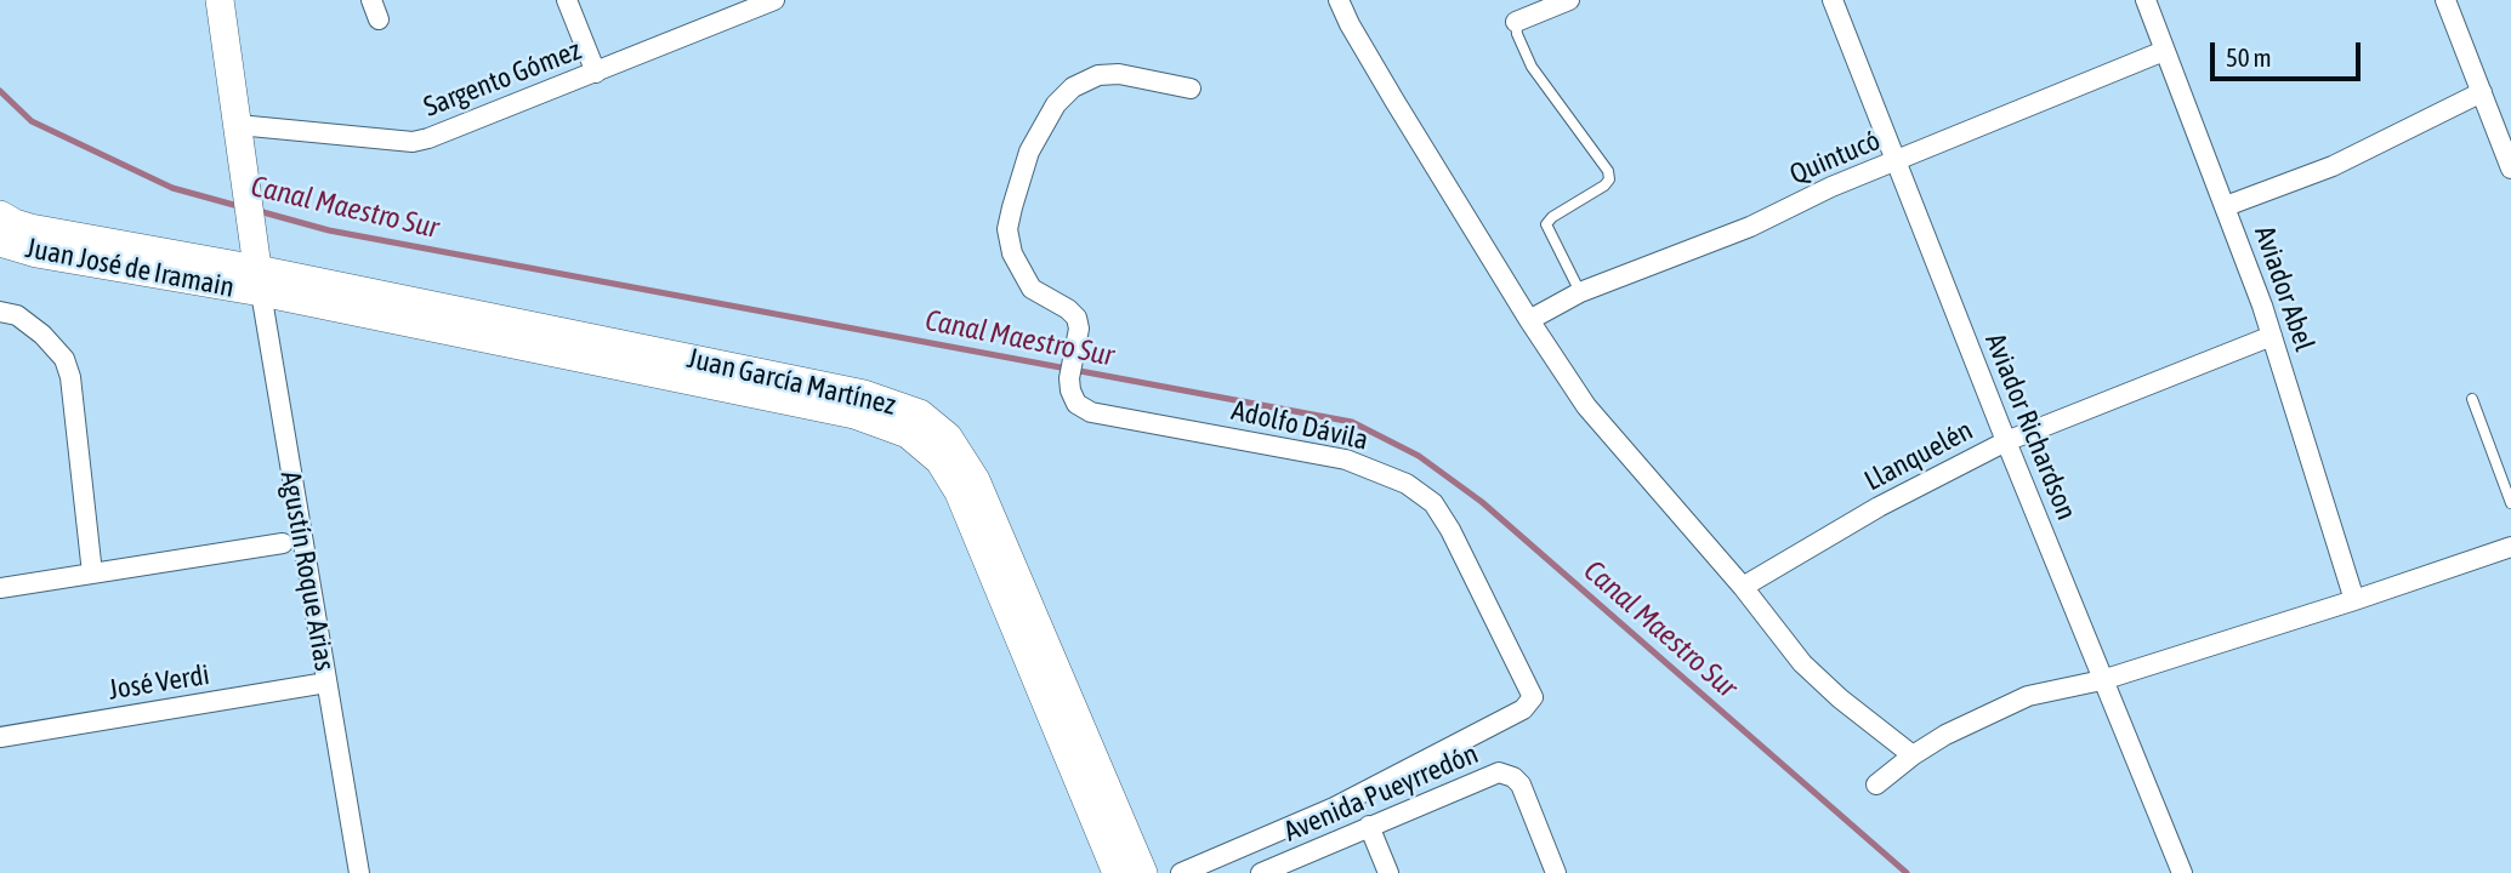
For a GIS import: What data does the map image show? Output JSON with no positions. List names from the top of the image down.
{
  "streets": {
    "main road": ["Juan José de Iramain", "Juan García Martínez"],
    "street": [
      "Sargento Gómez",
      "Quintucó",
      "Aviador Abel",
      "Adolfo Dávila",
      "Aviador Richardson",
      "Llanquelén",
      "Agustín Roque Arias",
      "José Verdi",
      "Avenida Pueyrredón"
    ]
  },
  "crossings": [
    ["Quintucó", "Aviador Abel"],
    ["Quintucó", "Aviador Richardson"],
    ["Juan José de Iramain", "Juan García Martínez"],
    ["Juan José de Iramain", "Agustín Roque Arias"],
    ["Aviador Abel", "Llanquelén"],
    ["Juan García Martínez", "Agustín Roque Arias"],
    ["Aviador Richardson", "Llanquelén"],
    ["Agustín Roque Arias", "José Verdi"]
  ],
  "water": ["Canal Maestro Sur"],
  "scale_bar": "50 m"
}
